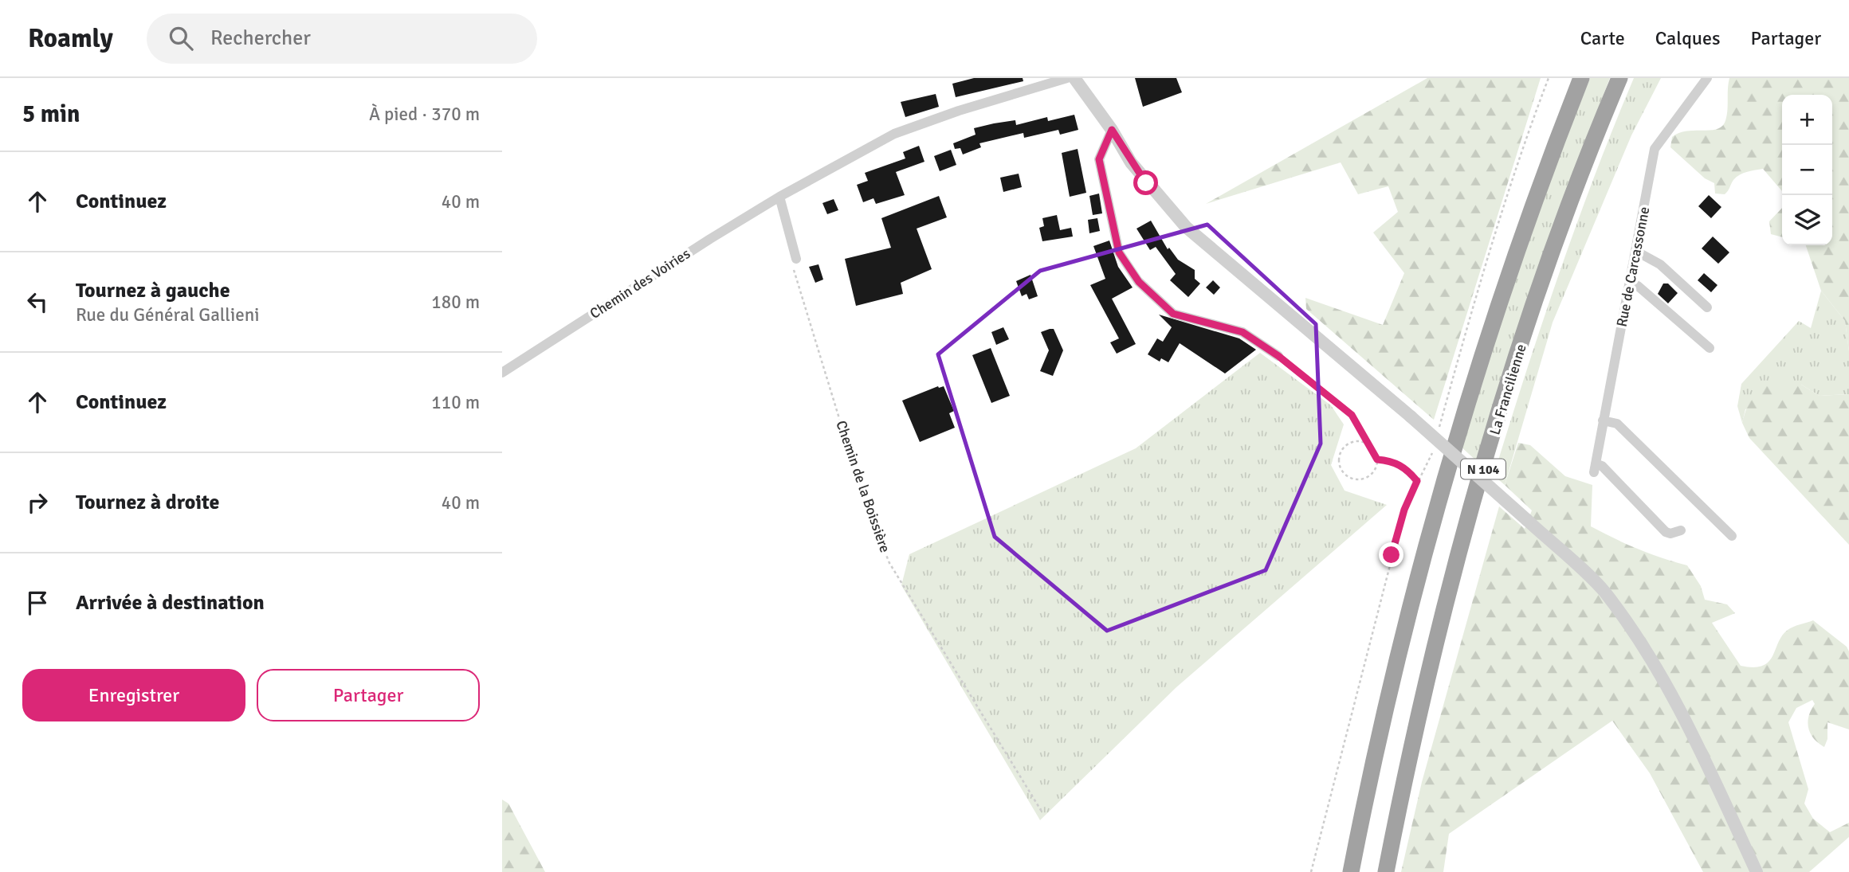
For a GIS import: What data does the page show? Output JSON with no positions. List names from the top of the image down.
{
  "streets": {
    "highway": ["La Francilienne", "N 104"],
    "street": ["Rue de Carcassonne", "Chemin des Voiries"],
    "path": ["Chemin de la Boissière"]
  },
  "page": {
    "header": "Roamly",
    "search": "Rechercher",
    "nav": ["Carte", "Calques", "Partager"],
    "heading": ["5 min", "À pied · 370 m"],
    "map_buttons": ["+", "−"],
    "list": [
      ["Continuez", "40 m"],
      ["Tournez à gauche", "Rue du Général Gallieni", "180 m"],
      ["Continuez", "110 m"],
      ["Tournez à droite", "40 m"],
      "Arrivée à destination"
    ],
    "buttons": ["Enregistrer", "Partager"]
  }
}
